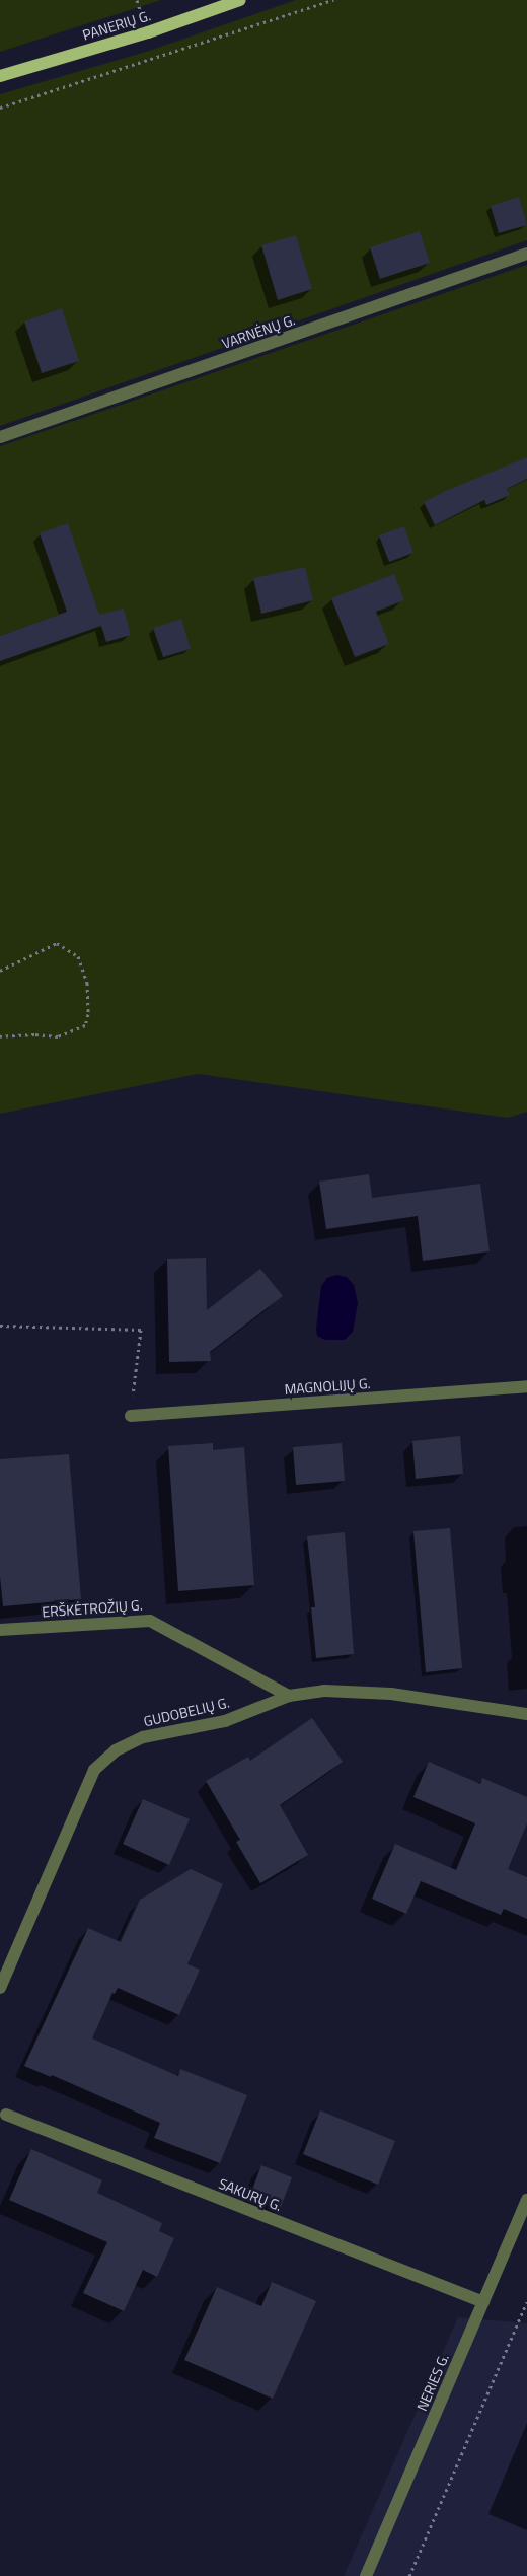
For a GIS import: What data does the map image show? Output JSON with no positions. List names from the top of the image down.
{
  "streets": {
    "main road": ["PANERIŲ G."],
    "street": [
      "VARNĖNŲ G.",
      "MAGNOLIJŲ G.",
      "ERŠKĖTROŽIŲ G.",
      "GUDOBELIŲ G.",
      "SAKURŲ G.",
      "NERIES G."
    ]
  },
  "crossings": [
    ["ERŠKĖTROŽIŲ G.", "GUDOBELIŲ G."],
    ["SAKURŲ G.", "NERIES G."]
  ]
}
